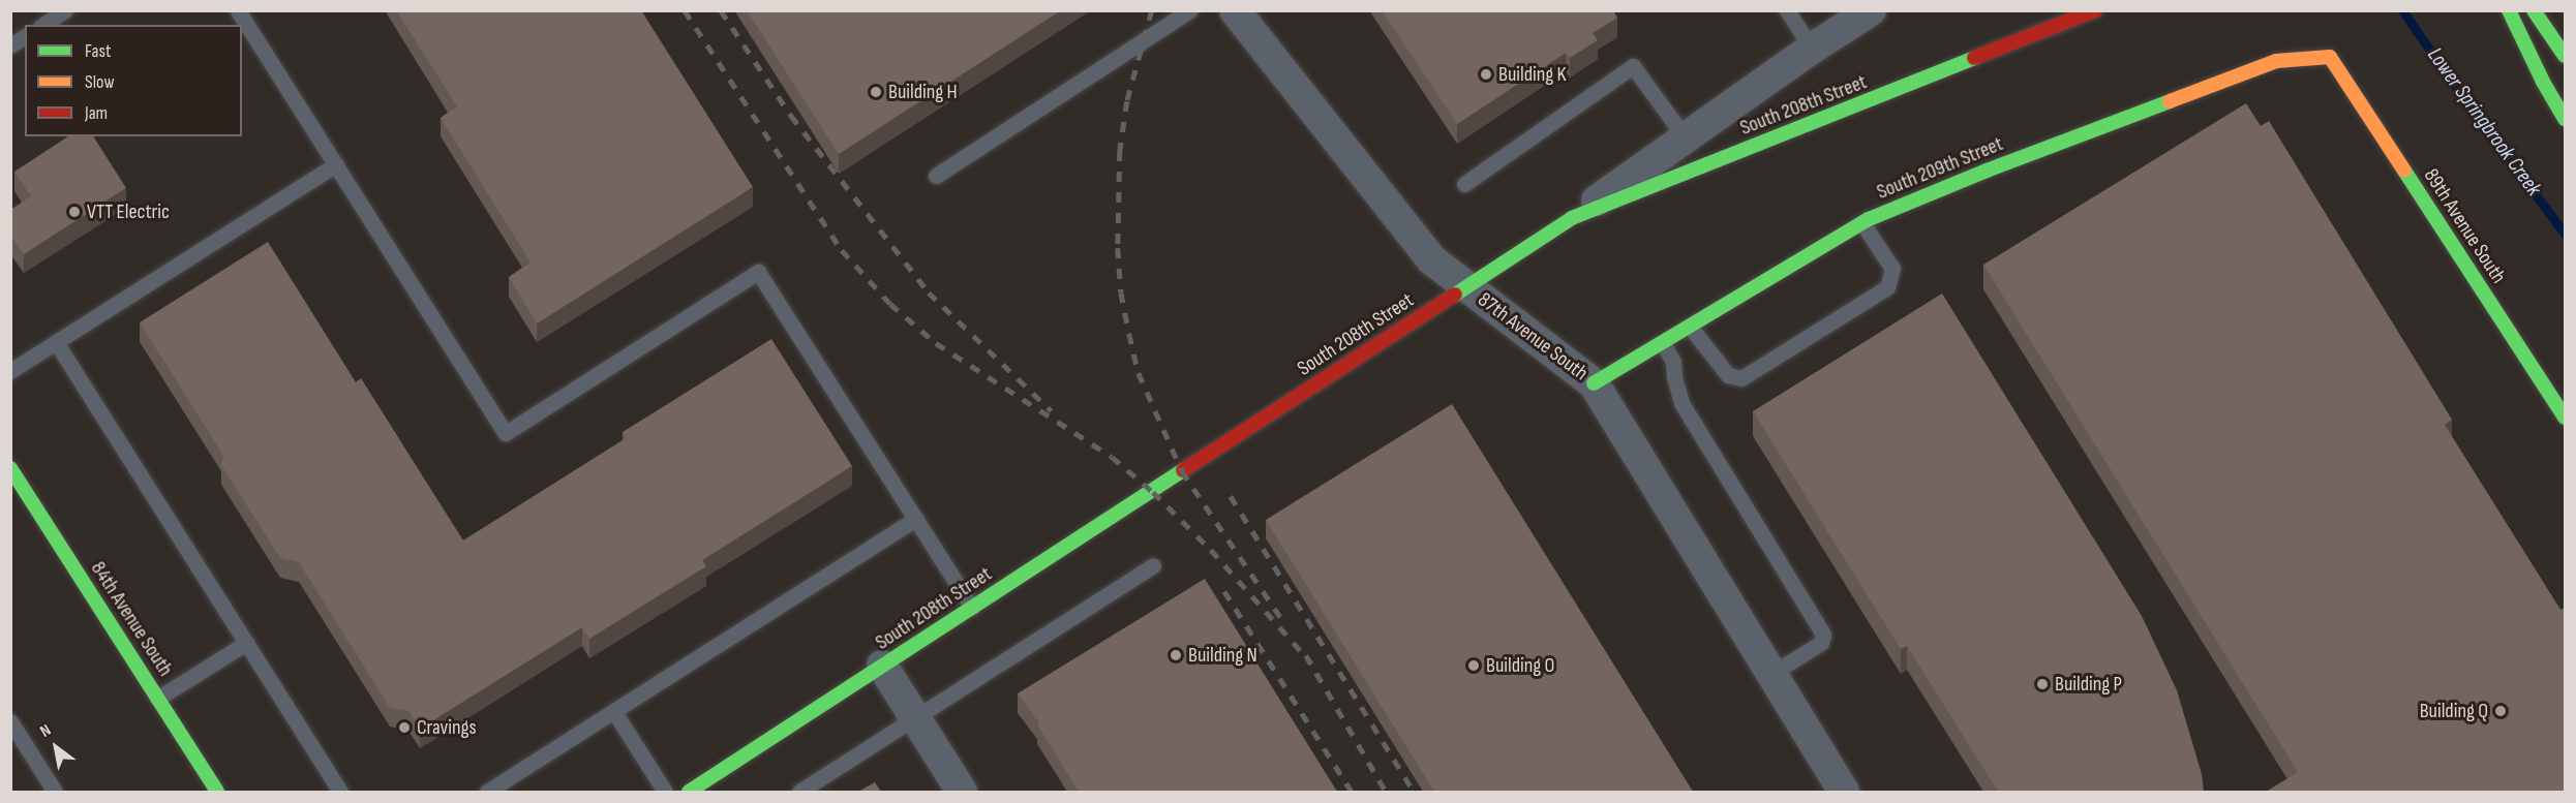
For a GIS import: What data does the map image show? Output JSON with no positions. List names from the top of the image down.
{
  "streets": {
    "main road": [
      "South 208th Street",
      "South 209th Street",
      "89th Avenue South",
      "84th Avenue South"
    ],
    "street": ["87th Avenue South"]
  },
  "crossings": [
    ["South 208th Street", "87th Avenue South"],
    ["South 209th Street", "89th Avenue South"],
    ["South 209th Street", "87th Avenue South"]
  ],
  "water": ["Lower Springbrook Creek"],
  "places": [
    "Building K",
    "Building H",
    "VTT Electric",
    "Building N",
    "Building O",
    "Building P",
    "Building Q",
    "Cravings"
  ],
  "legend": ["Fast", "Slow", "Jam"],
  "north": "top left"
}
